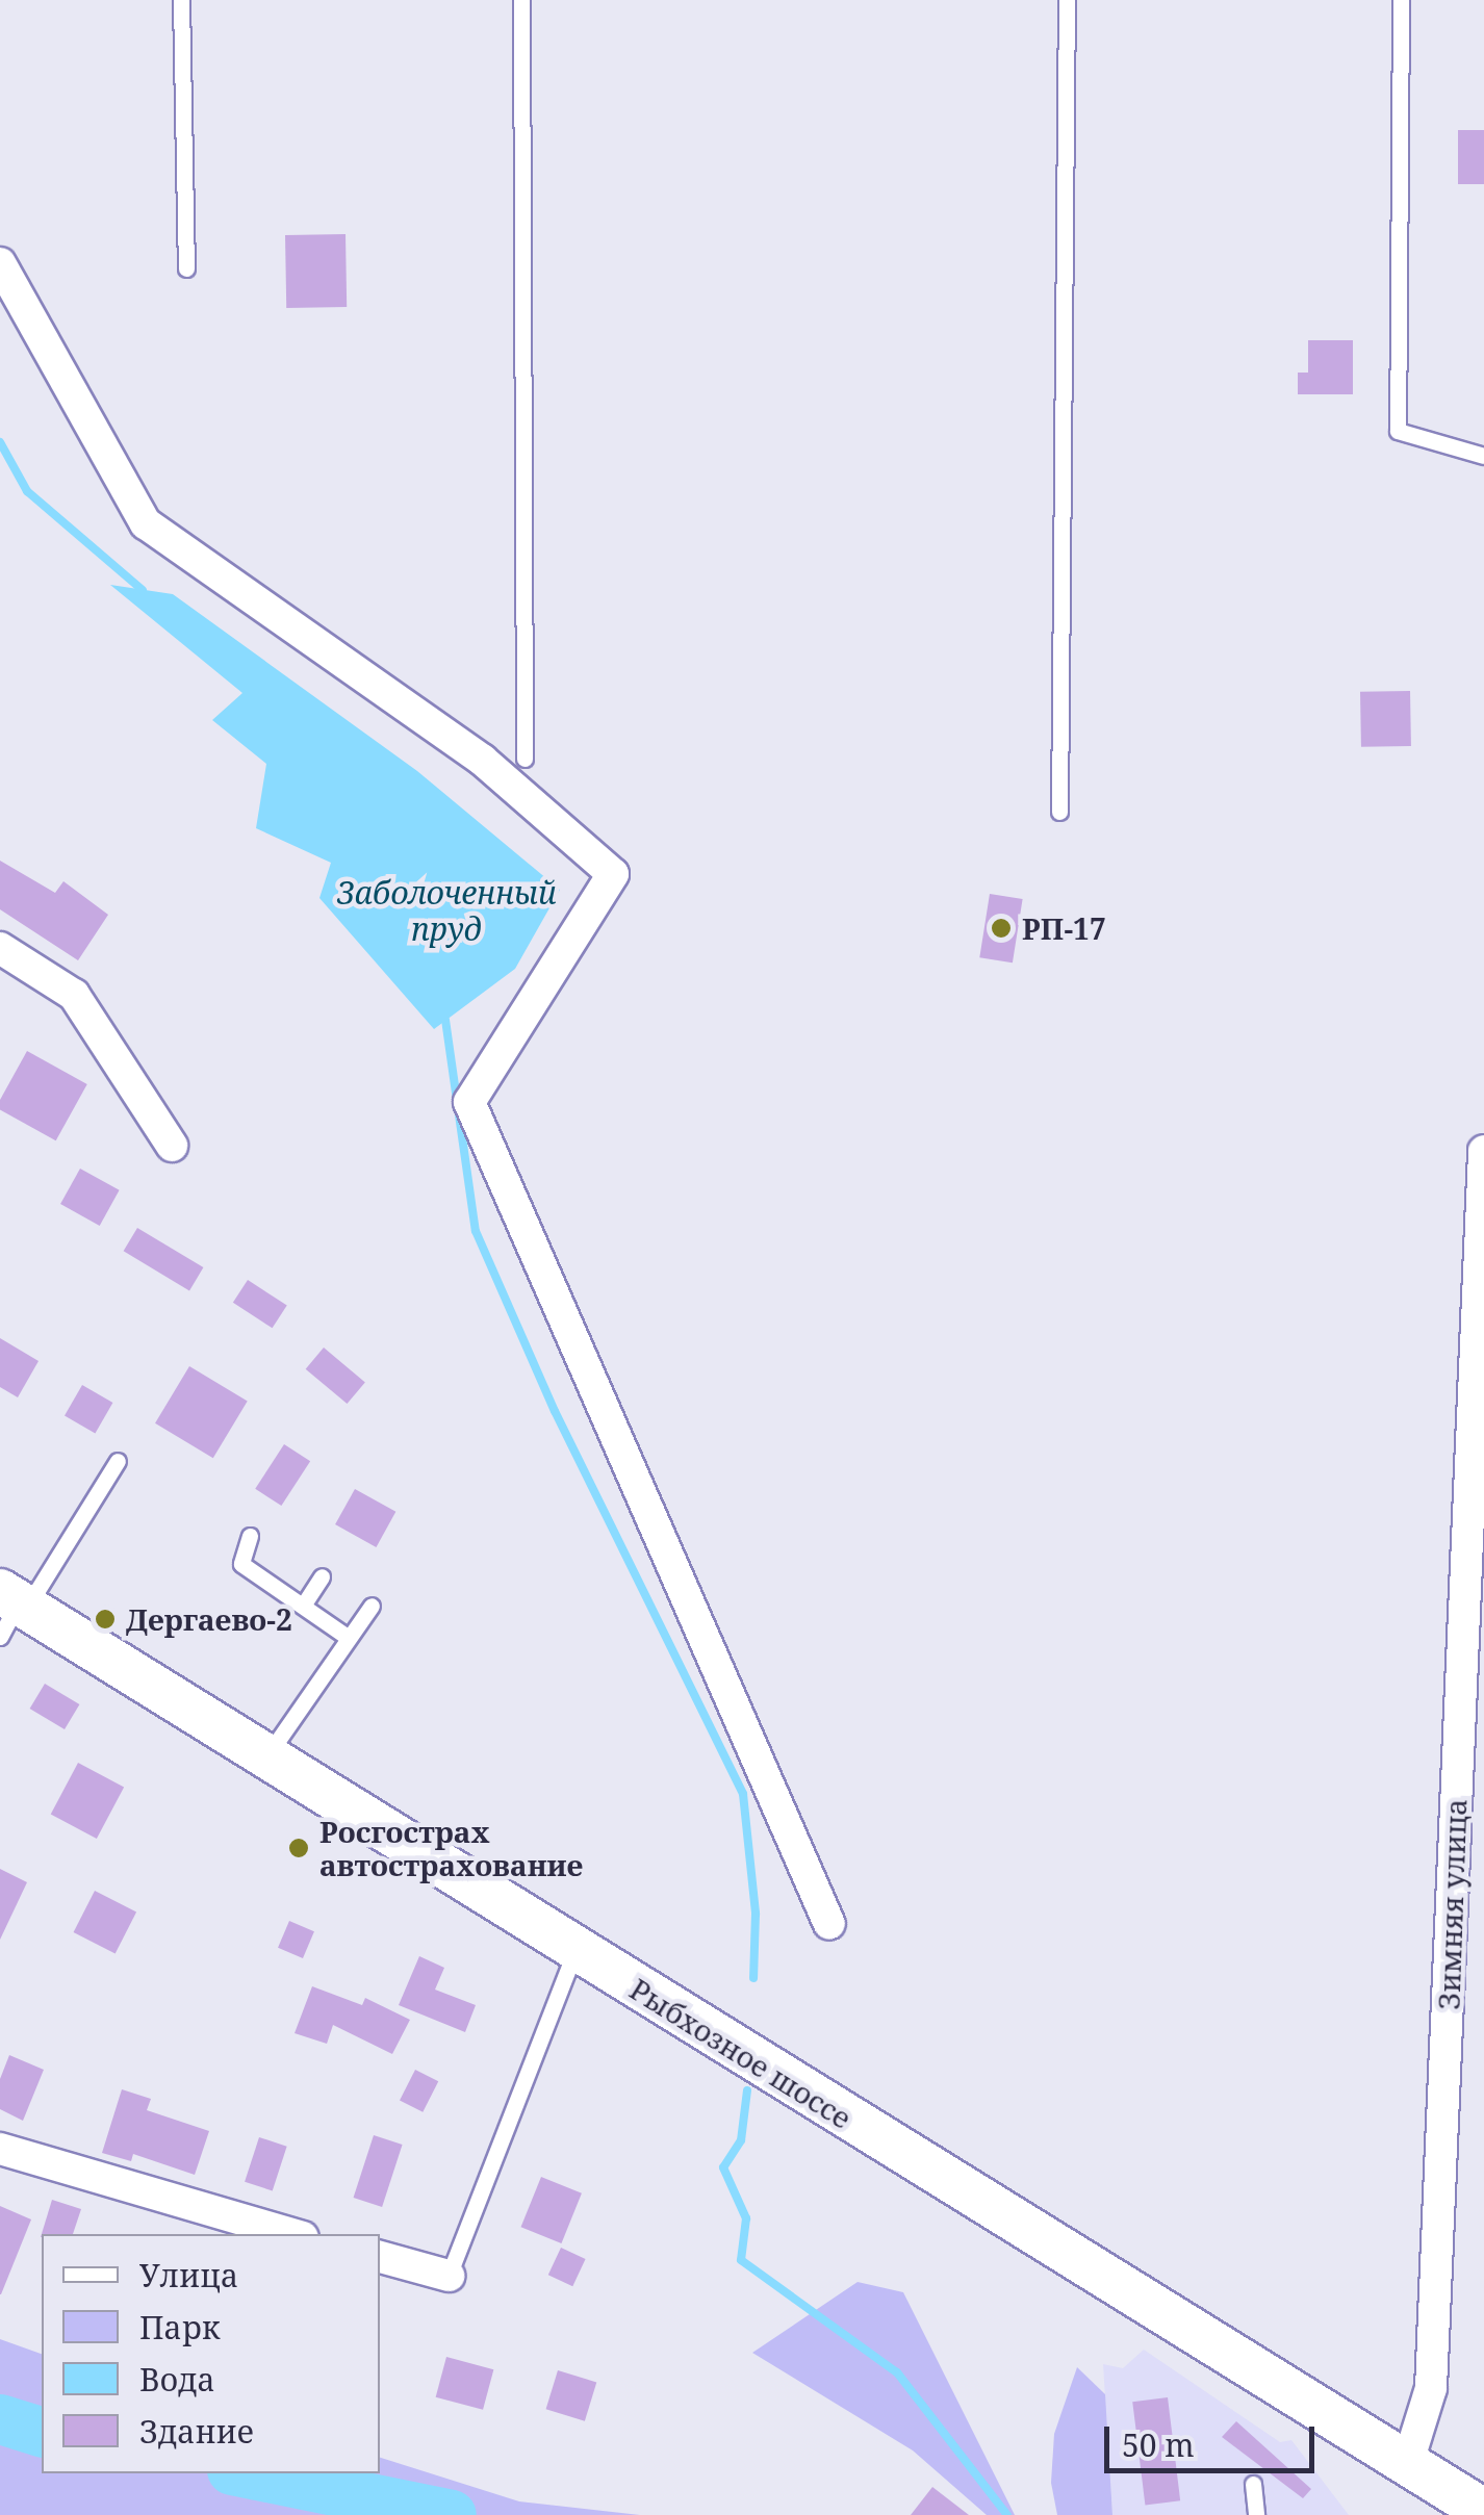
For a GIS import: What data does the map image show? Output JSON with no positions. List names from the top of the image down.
{
  "streets": {
    "main road": ["Рыбхозное шоссе"],
    "street": ["Зимняя улица"]
  },
  "crossings": [
    ["Зимняя улица", "Рыбхозное шоссе"]
  ],
  "water": ["Заболоченный пруд"],
  "places": ["РП-17", "Дергаево-2", "Росгострах автострахование"],
  "legend": [
    "Улица",
    "Парк",
    "Вода",
    "Здание"
  ],
  "scale_bar": "50 m"
}
